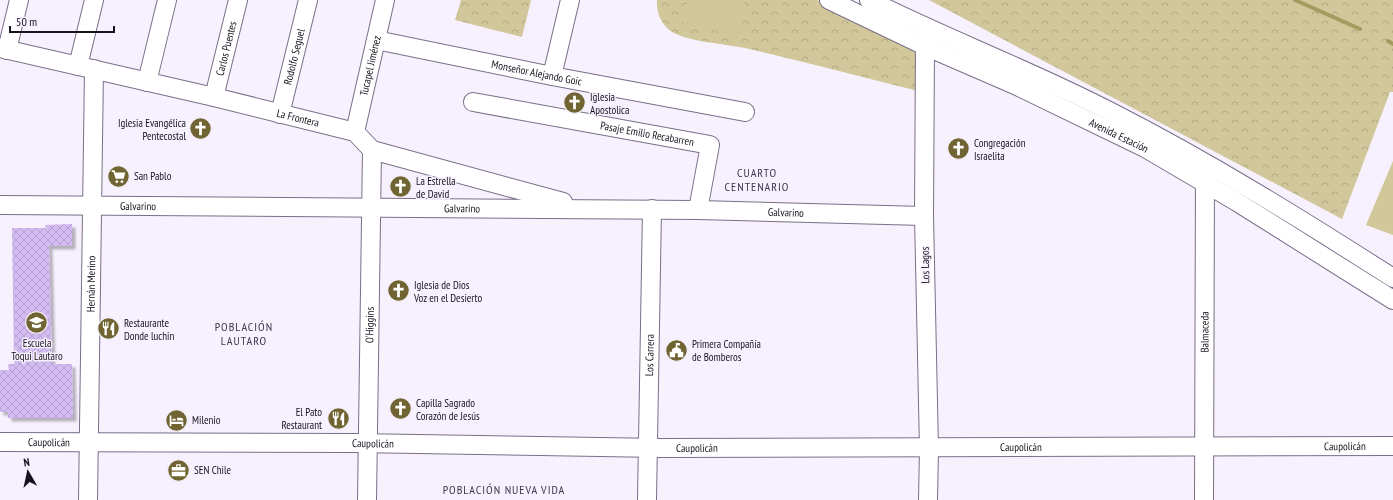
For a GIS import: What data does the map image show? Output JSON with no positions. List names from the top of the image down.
{
  "streets": {
    "street": [
      "Carlos Puentes",
      "Rodolfo Seguel",
      "Tucapel Jiménez",
      "Monseñor Alejando Goic",
      "La Frontera",
      "Pasaje Emilio Recabarren",
      "Avenida Estación",
      "Galvarino",
      "Los Lagos",
      "Hernán Merino",
      "O'Higgins",
      "Balmaceda",
      "Los Carrera",
      "Caupolicán"
    ]
  },
  "crossings": [
    ["Carlos Puentes", "La Frontera"],
    ["Rodolfo Seguel", "La Frontera"],
    ["Tucapel Jiménez", "Monseñor Alejando Goic"],
    ["Tucapel Jiménez", "La Frontera"],
    ["La Frontera", "Hernán Merino"],
    ["Pasaje Emilio Recabarren", "Galvarino"],
    ["Avenida Estación", "Los Lagos"],
    ["Avenida Estación", "Balmaceda"],
    ["Galvarino", "Los Lagos"],
    ["Galvarino", "Hernán Merino"],
    ["Galvarino", "O'Higgins"],
    ["Galvarino", "Los Carrera"],
    ["Los Lagos", "Caupolicán"],
    ["Hernán Merino", "Caupolicán"],
    ["O'Higgins", "Caupolicán"],
    ["Balmaceda", "Caupolicán"],
    ["Los Carrera", "Caupolicán"]
  ],
  "districts": ["CUARTO CENTENARIO", "POBLACIÓN LAUTARO", "POBLACIÓN NUEVA VIDA"],
  "places": {
    "church": [
      "Iglesia Apostolica",
      "Iglesia Evangélica Pentecostal",
      "Congregación Israelita",
      "La Estrella de David",
      "Iglesia de Dios Voz en el Desierto",
      "Capilla Sagrado Corazón de Jesús"
    ],
    "supermarket": ["San Pablo"],
    "school or university": ["Escuela Toqui Lautaro"],
    "restaurant": ["Restaurante Donde luchin", "El Pato Restaurant"],
    "public building": ["Primera Compañía de Bomberos"],
    "hotel": ["Milenio"],
    "office": ["SEN Chile"]
  },
  "scale_bar": "50 m",
  "north": "top"
}
